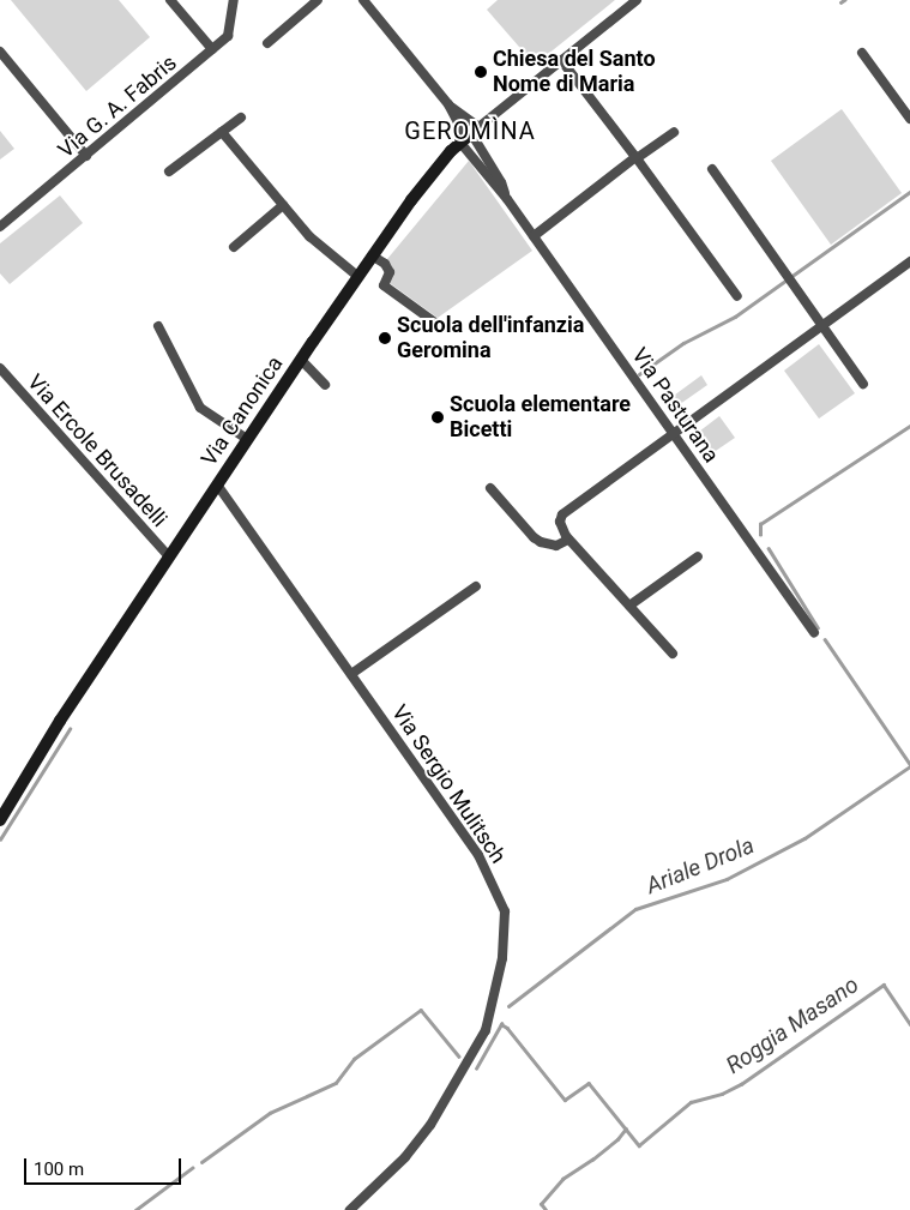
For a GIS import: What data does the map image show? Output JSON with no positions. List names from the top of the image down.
{
  "streets": {
    "street": [
      "Via G. A. Fabris",
      "Via Pasturana",
      "Via Canonica",
      "Via Ercole Brusadelli",
      "Via Sergio Mulitsch"
    ]
  },
  "crossings": [
    ["Via Pasturana", "Via Canonica"],
    ["Via Canonica", "Via Ercole Brusadelli"],
    ["Via Canonica", "Via Sergio Mulitsch"]
  ],
  "districts": ["GEROMÌNA"],
  "water": ["Ariale Drola", "Roggia Masano"],
  "places": ["Chiesa del Santo Nome di Maria", "Scuola dell'infanzia Geromina", "Scuola elementare Bicetti"],
  "scale_bar": "100 m"
}
